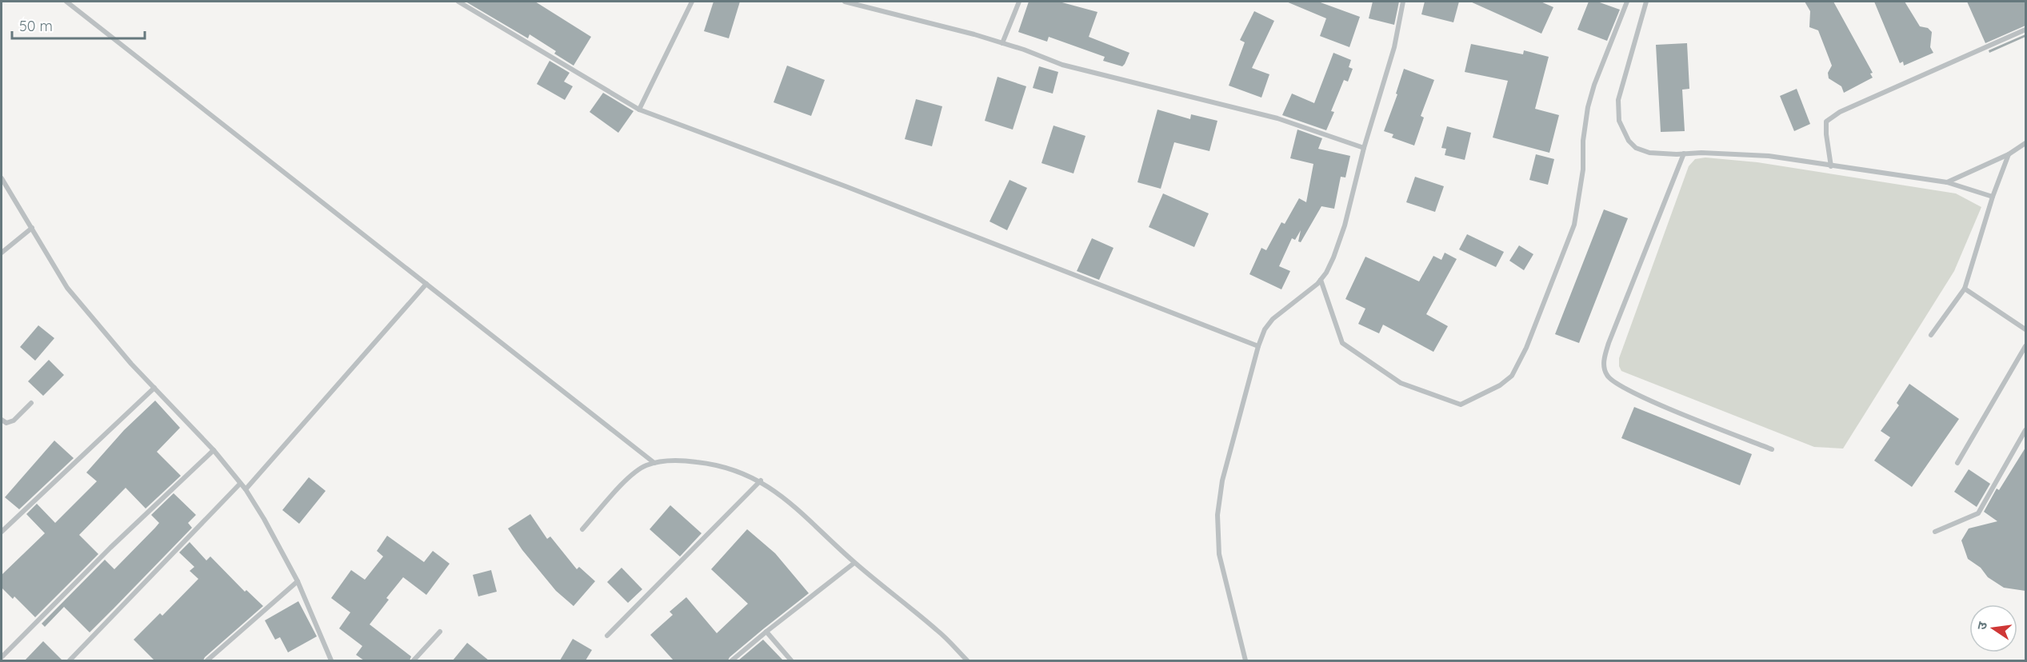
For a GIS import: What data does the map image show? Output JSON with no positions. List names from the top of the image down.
{
  "scale_bar": "50 m",
  "north": "left"
}
